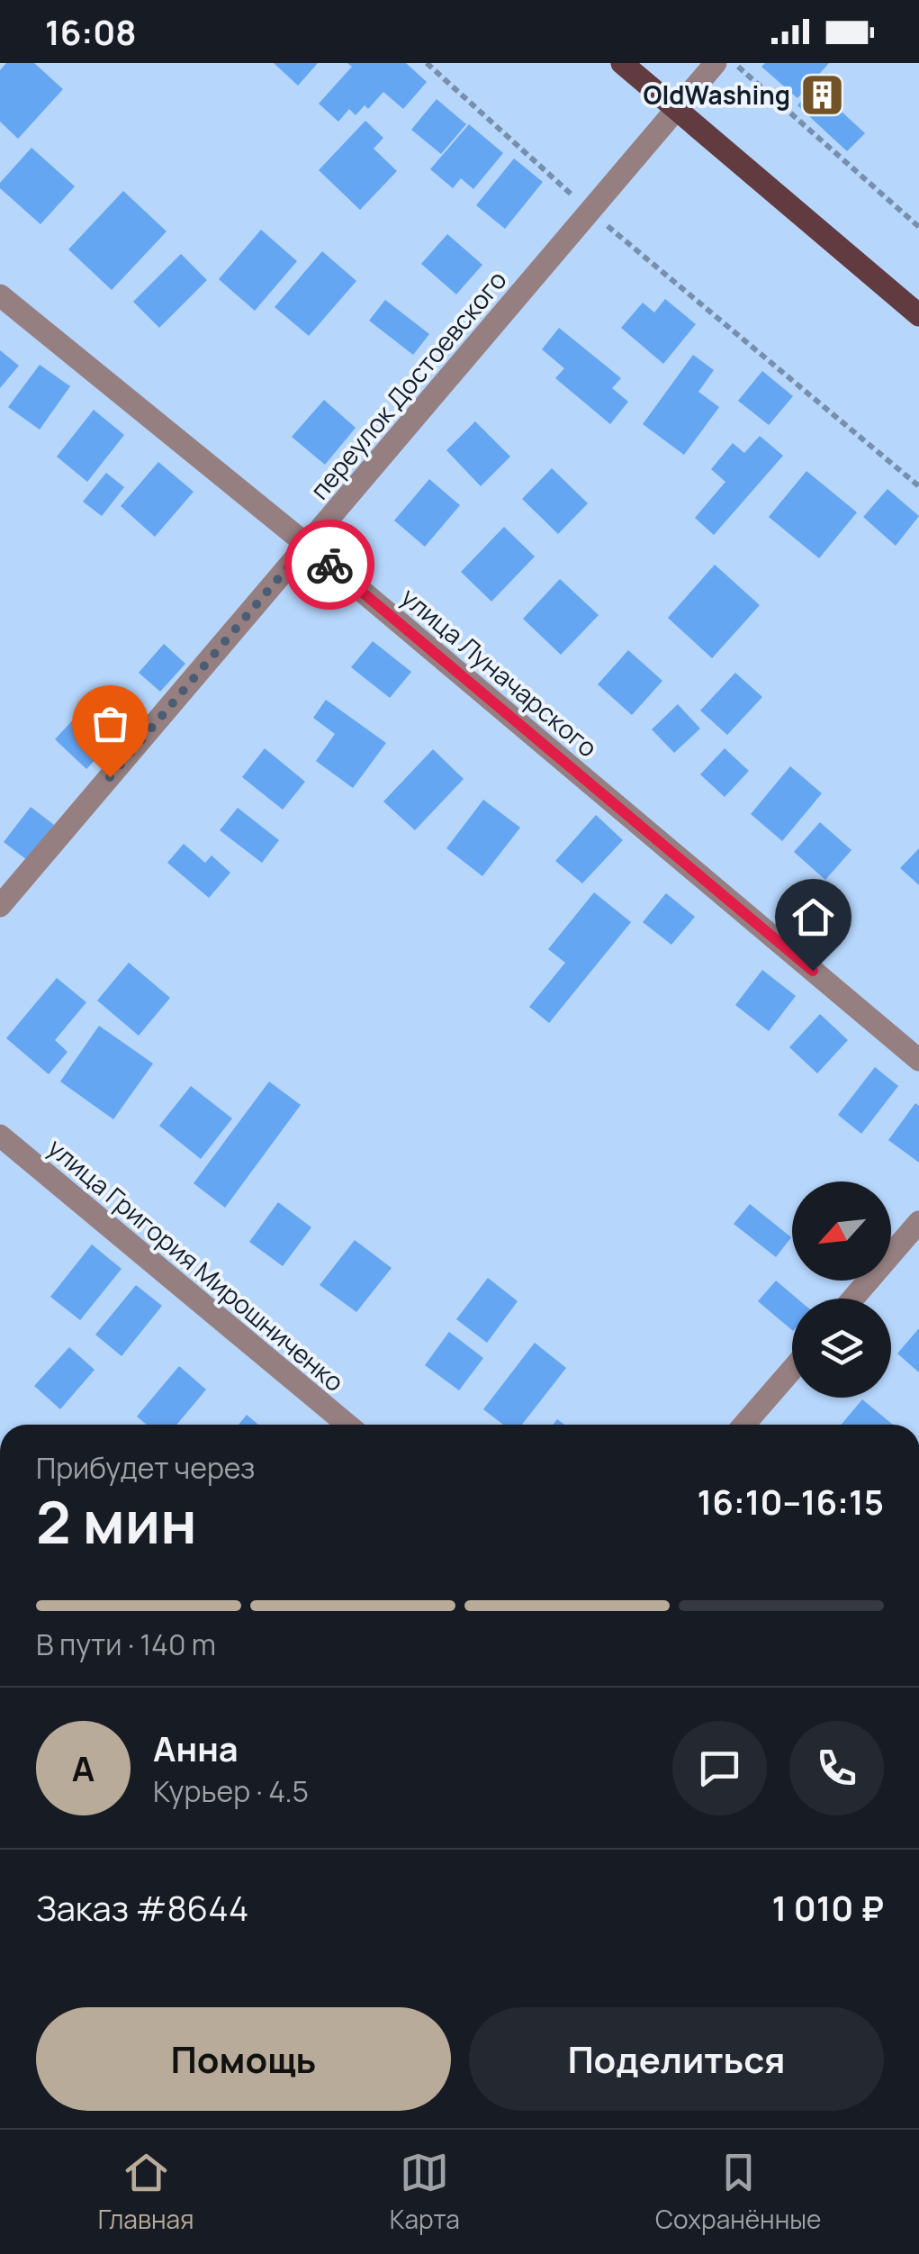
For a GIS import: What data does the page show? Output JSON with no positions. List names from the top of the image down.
{
  "streets": {
    "street": ["переулок Достоевского", "улица Луначарского", "улица Григория Мирошниченко"]
  },
  "crossings": [
    ["переулок Достоевского", "улица Луначарского"]
  ],
  "places": {
    "building": ["OldWashing"]
  },
  "north": "bottom left",
  "page": {
    "status": "16:08",
    "heading": ["2 мин", "Прибудет через", "16:10–16:15"],
    "panel": [
      "Анна",
      "Курьер · 4.5",
      "Заказ #8644",
      "1 010 ₽"
    ],
    "bar": "В пути · 140 m",
    "round": "А",
    "buttons": ["Помощь", "Поделиться"],
    "tabs": ["Главная", "Карта", "Сохранённые"]
  }
}
